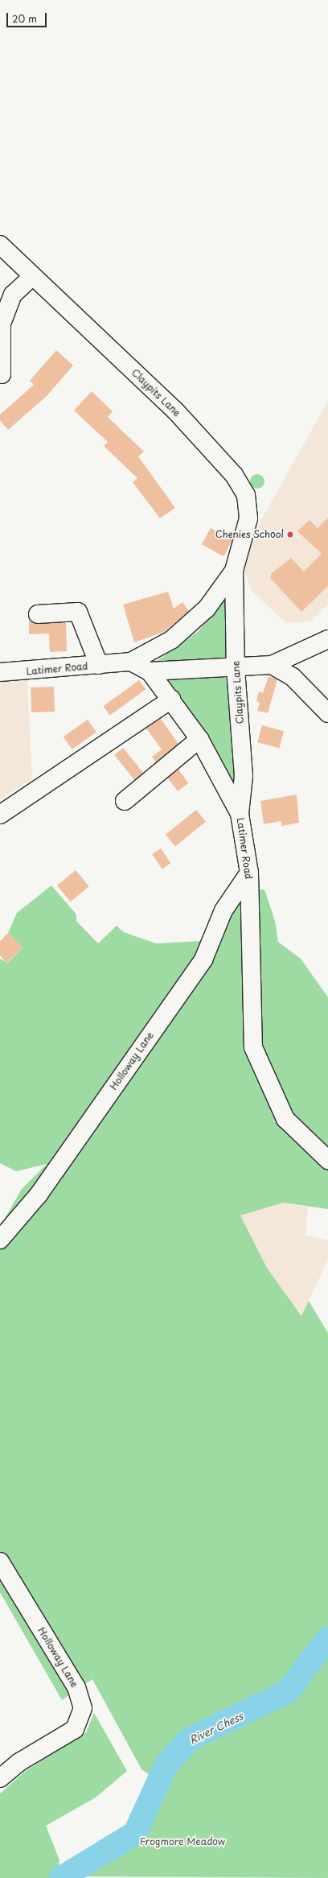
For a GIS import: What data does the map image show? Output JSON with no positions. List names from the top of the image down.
{
  "streets": {
    "street": ["Claypits Lane", "Latimer Road", "Holloway Lane"]
  },
  "crossings": [
    ["Claypits Lane", "Latimer Road"],
    ["Latimer Road", "Holloway Lane"]
  ],
  "water": ["River Chess"],
  "parks": ["Frogmore Meadow"],
  "places": ["Chenies School"],
  "scale_bar": "20 m"
}
